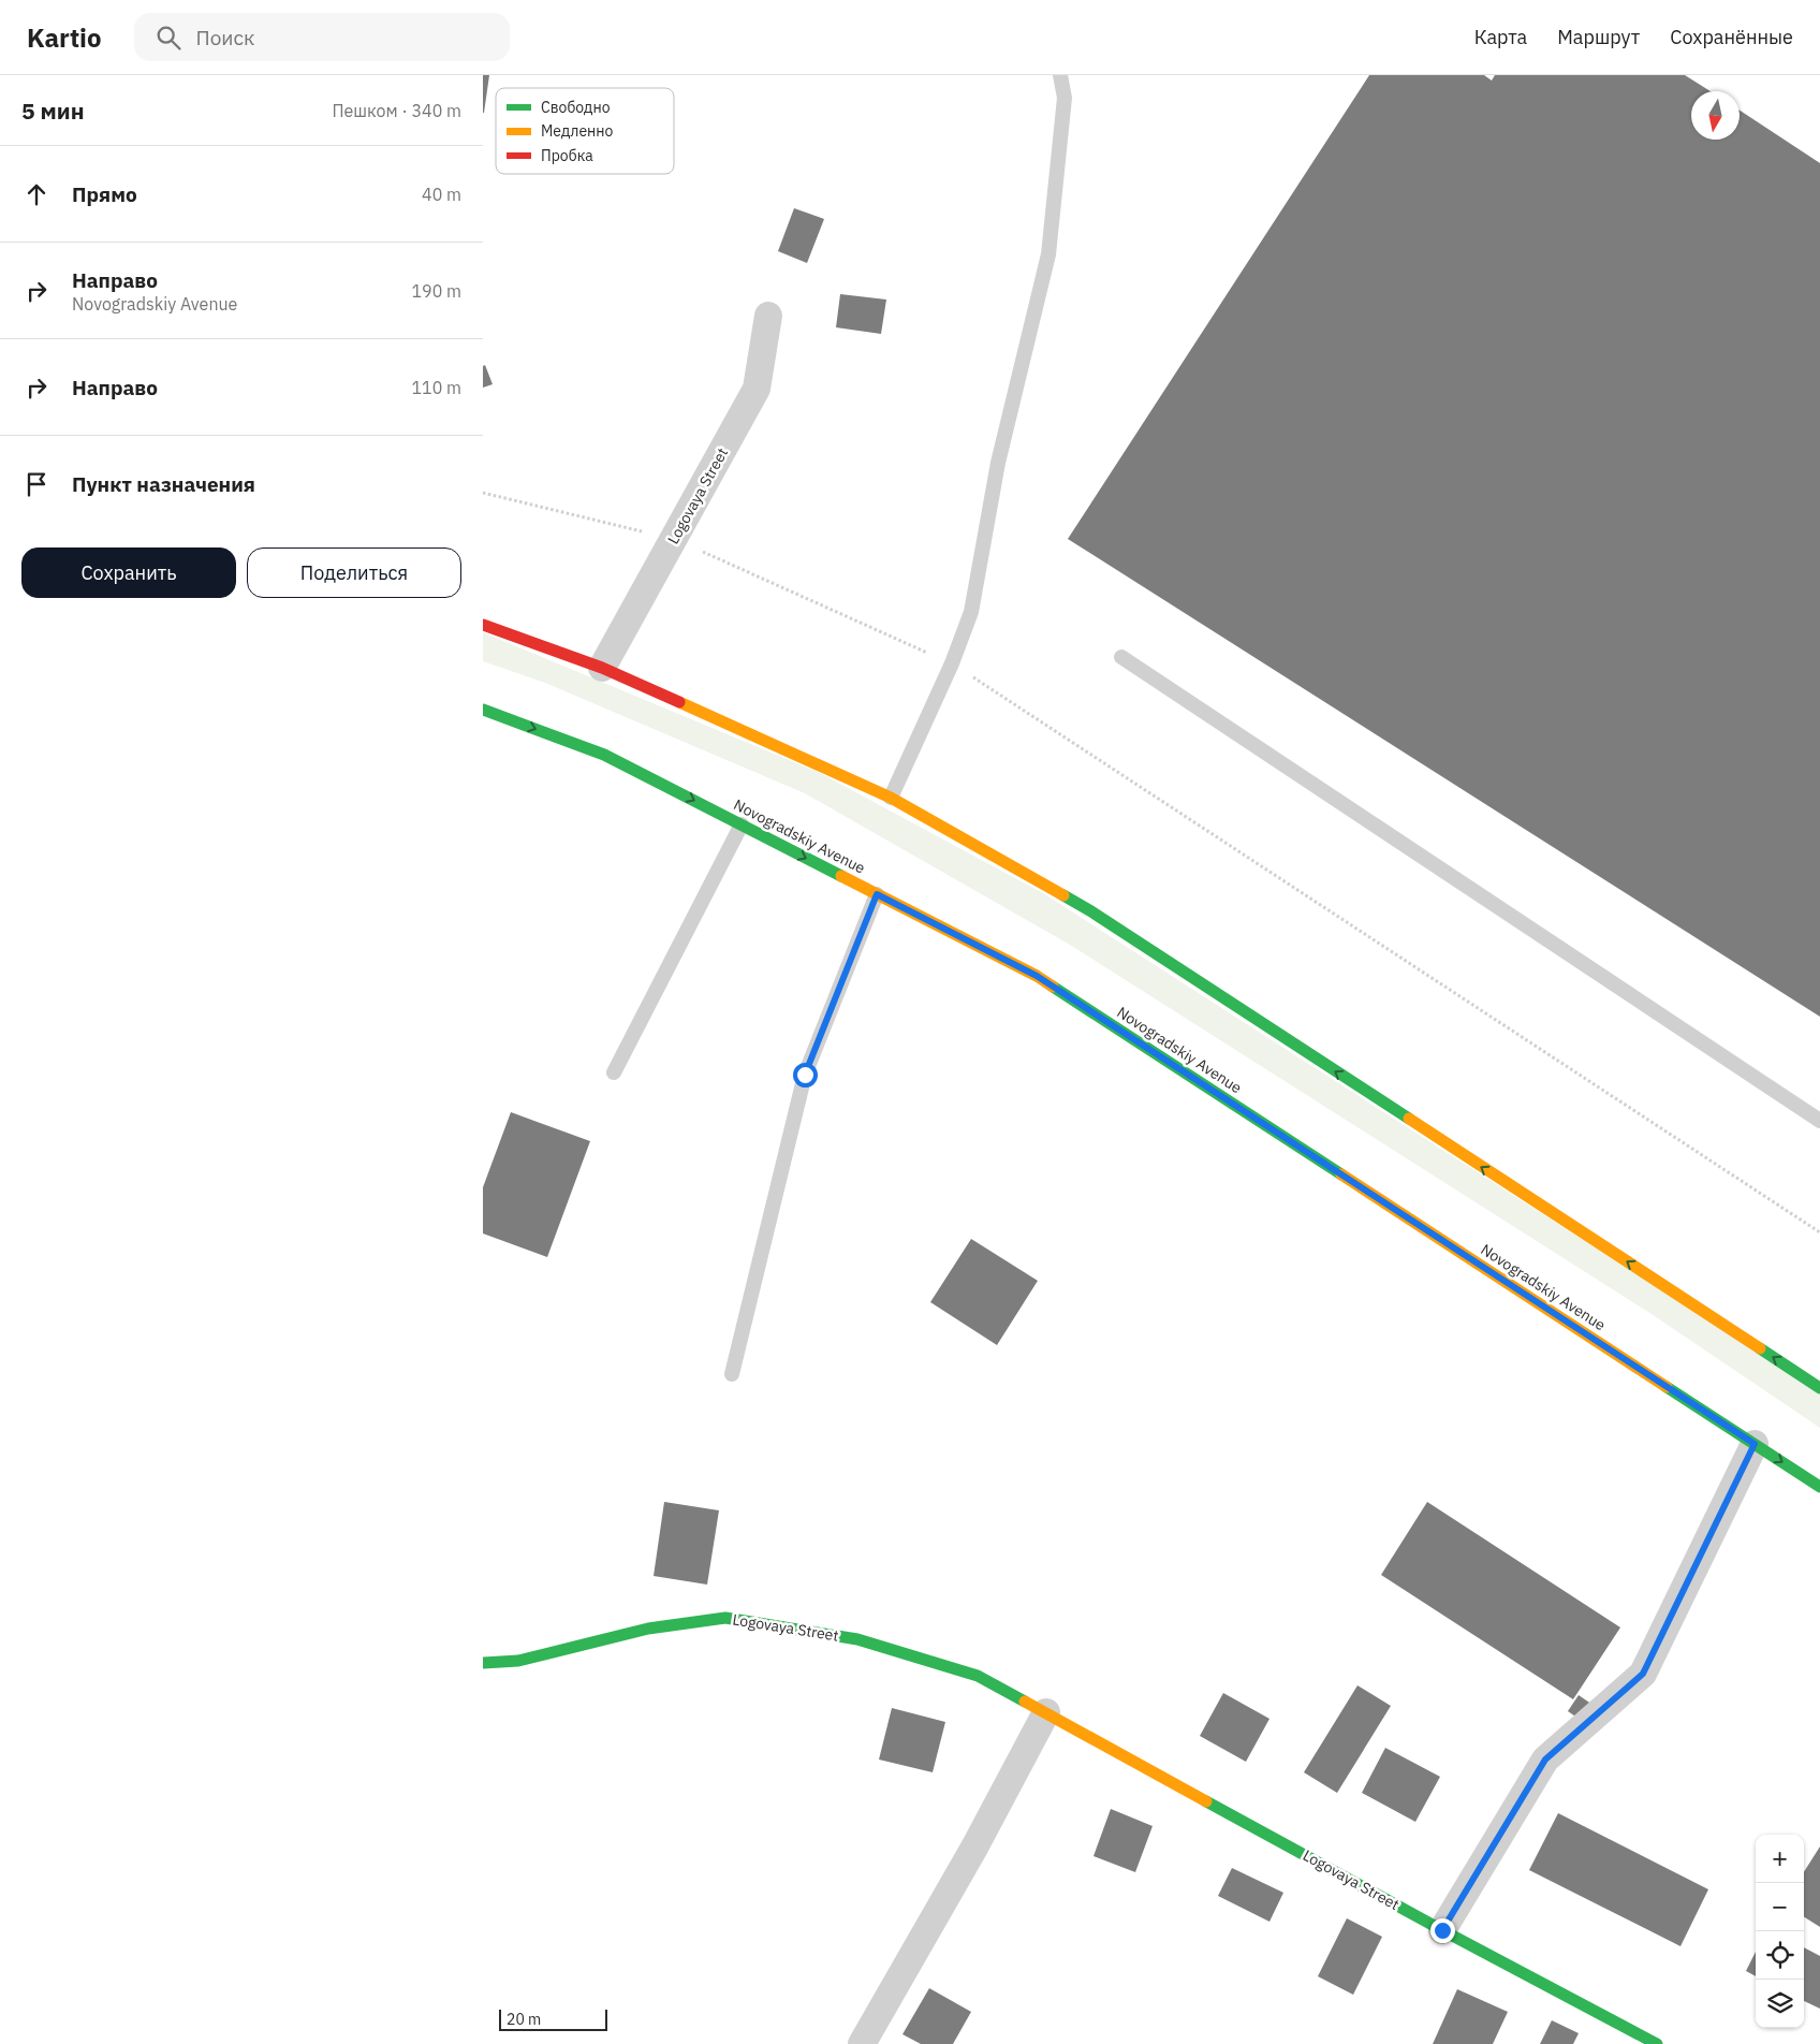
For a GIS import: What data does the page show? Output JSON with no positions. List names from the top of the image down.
{
  "streets": {
    "main road": ["Logovaya Street", "Novogradskiy Avenue"]
  },
  "legend": ["Свободно", "Медленно", "Пробка"],
  "scale_bar": "20 m",
  "north": "bottom",
  "page": {
    "header": "Kartio",
    "search": "Поиск",
    "nav": ["Карта", "Маршрут", "Сохранённые"],
    "heading": ["5 мин", "Пешком · 340 m"],
    "list": [
      ["Прямо", "40 m"],
      ["Направо", "Novogradskiy Avenue", "190 m"],
      ["Направо", "110 m"],
      "Пункт назначения"
    ],
    "buttons": ["Сохранить", "Поделиться"],
    "map_buttons": ["+", "−"],
    "scale": "20 m"
  }
}
